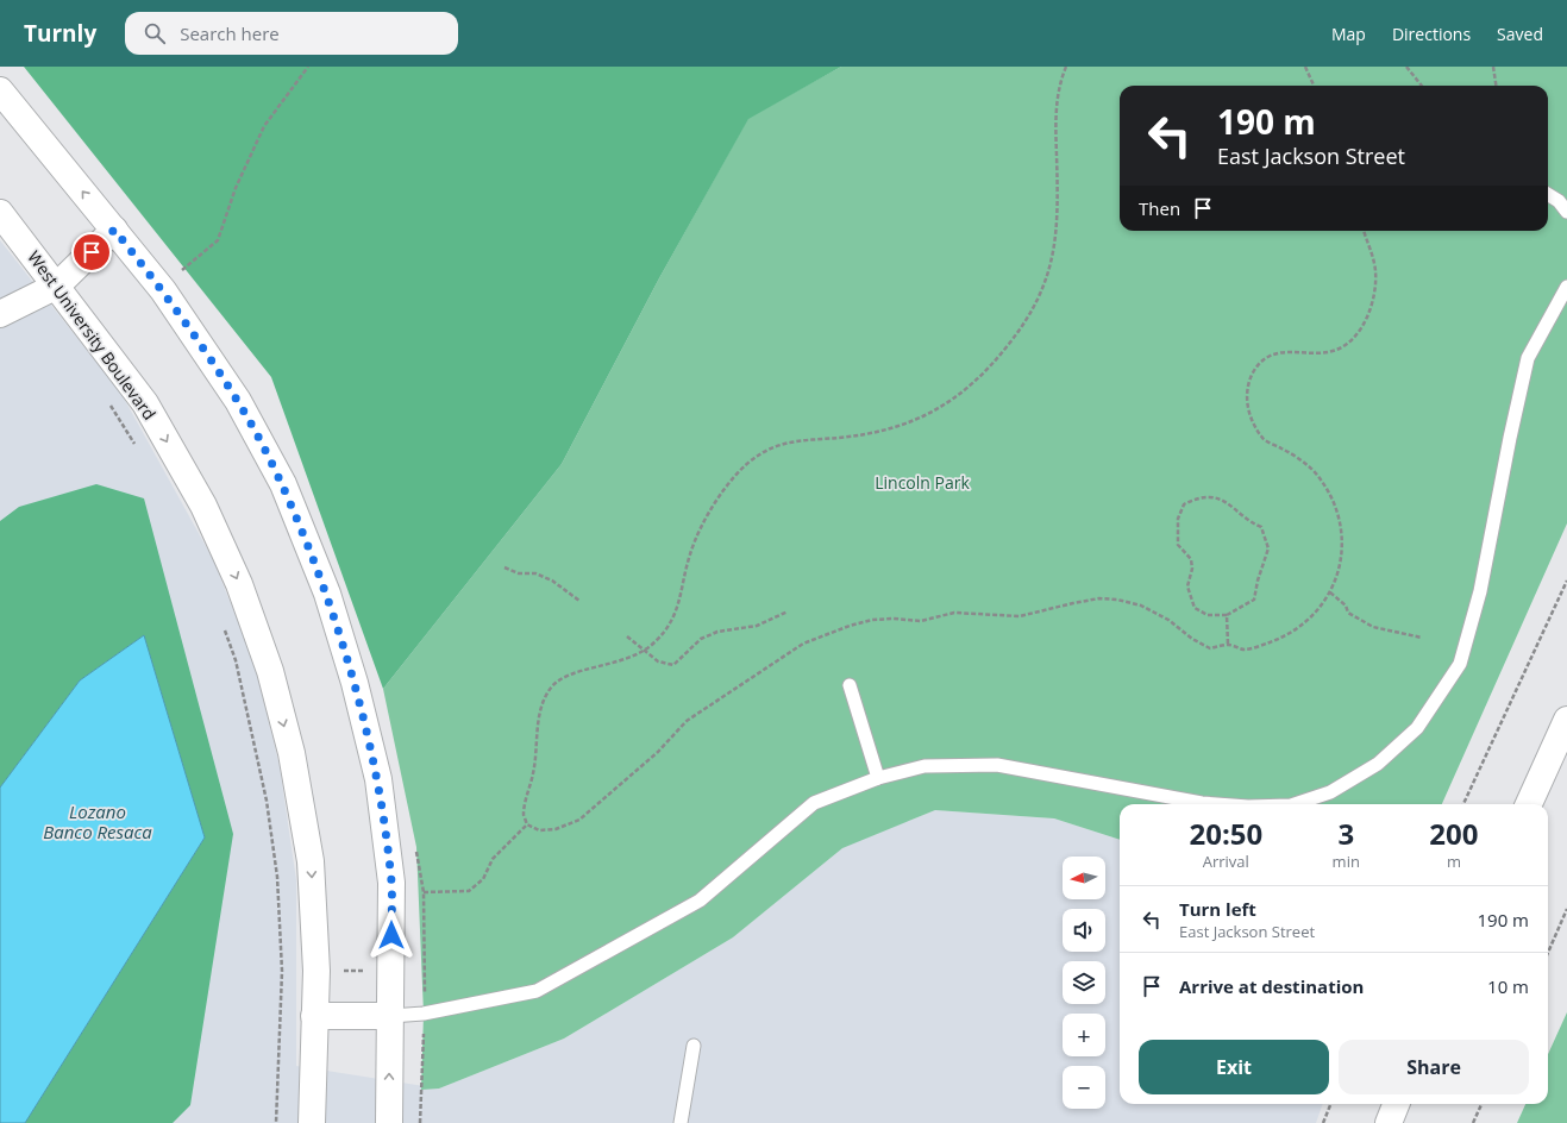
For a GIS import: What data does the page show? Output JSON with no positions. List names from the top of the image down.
{
  "streets": {
    "main road": ["West University Boulevard"]
  },
  "water": ["Lozano Banco Resaca"],
  "parks": ["Lincoln Park"],
  "north": "left",
  "page": {
    "header": "Turnly",
    "search": "Search here",
    "nav": ["Map", "Directions", "Saved"],
    "turn": ["190 m", "East Jackson Street"],
    "then": "Then",
    "eta": [
      "20:50",
      "Arrival",
      "3",
      "min",
      "200",
      "m"
    ],
    "map_buttons": ["+", "−"],
    "list": [
      {
        "name": "Turn left",
        "note": "East Jackson Street",
        "value": "190 m"
      },
      {
        "name": "Arrive at destination",
        "value": "10 m"
      }
    ],
    "buttons": ["Exit", "Share"]
  }
}
